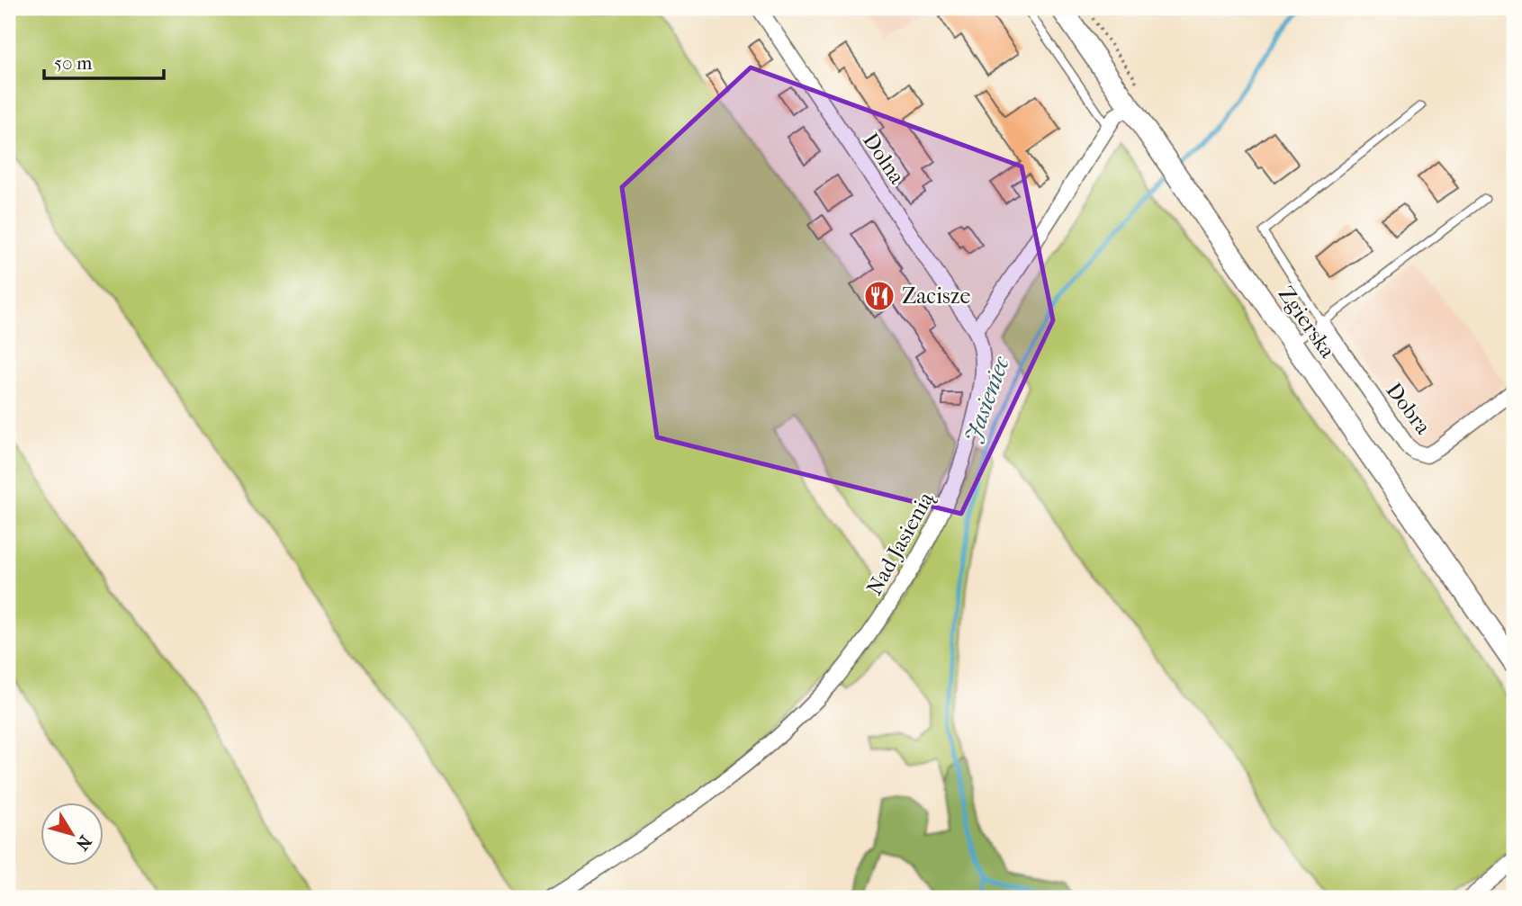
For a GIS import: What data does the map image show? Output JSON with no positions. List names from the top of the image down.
{
  "streets": {
    "main road": ["Zgierska"],
    "street": ["Dolna", "Dobra", "Nad Jasienią"]
  },
  "crossings": [
    ["Dolna", "Nad Jasienią"]
  ],
  "water": ["Jasieniec"],
  "places": {
    "restaurant": ["Zacisze"]
  },
  "scale_bar": "50 m",
  "north": "bottom right"
}
